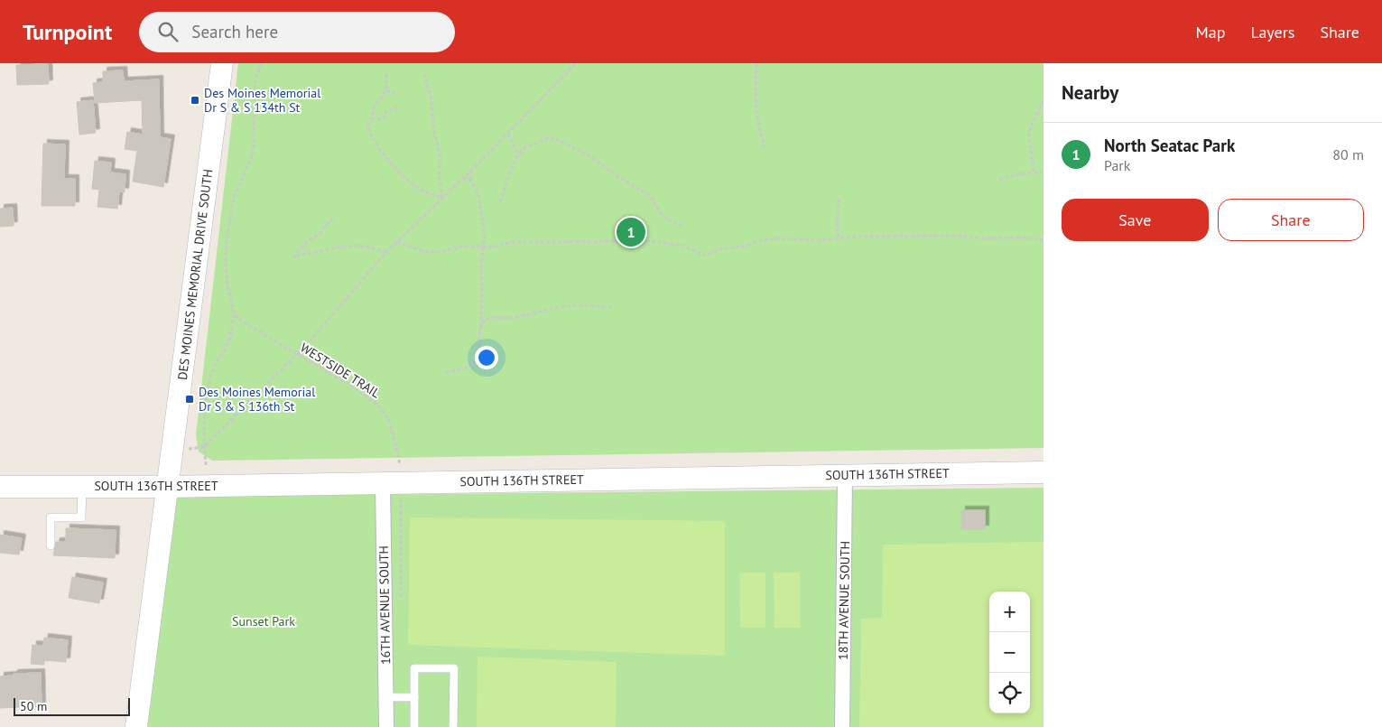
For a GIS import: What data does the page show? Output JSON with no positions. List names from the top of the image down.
{
  "streets": {
    "street": [
      "DES MOINES MEMORIAL DRIVE SOUTH",
      "SOUTH 136TH STREET",
      "18TH AVENUE SOUTH",
      "16TH AVENUE SOUTH"
    ],
    "path": ["WESTSIDE TRAIL"]
  },
  "crossings": [
    ["DES MOINES MEMORIAL DRIVE SOUTH", "SOUTH 136TH STREET"],
    ["WESTSIDE TRAIL", "SOUTH 136TH STREET"],
    ["WESTSIDE TRAIL", "16TH AVENUE SOUTH"],
    ["SOUTH 136TH STREET", "18TH AVENUE SOUTH"],
    ["SOUTH 136TH STREET", "16TH AVENUE SOUTH"]
  ],
  "parks": ["Sunset Park"],
  "places": {
    "transit": ["Des Moines Memorial Dr S & S 134th St", "Des Moines Memorial Dr S & S 136th St"]
  },
  "scale_bar": "50 m",
  "page": {
    "header": "Turnpoint",
    "search": "Search here",
    "nav": ["Map", "Layers", "Share"],
    "heading": "Nearby",
    "list": [
      {
        "mark": "1",
        "name": "North Seatac Park",
        "note": "Park",
        "value": "80 m"
      }
    ],
    "buttons": ["Save", "Share"],
    "pins": "1",
    "map_buttons": ["+", "−"],
    "scale": "50 m"
  }
}
